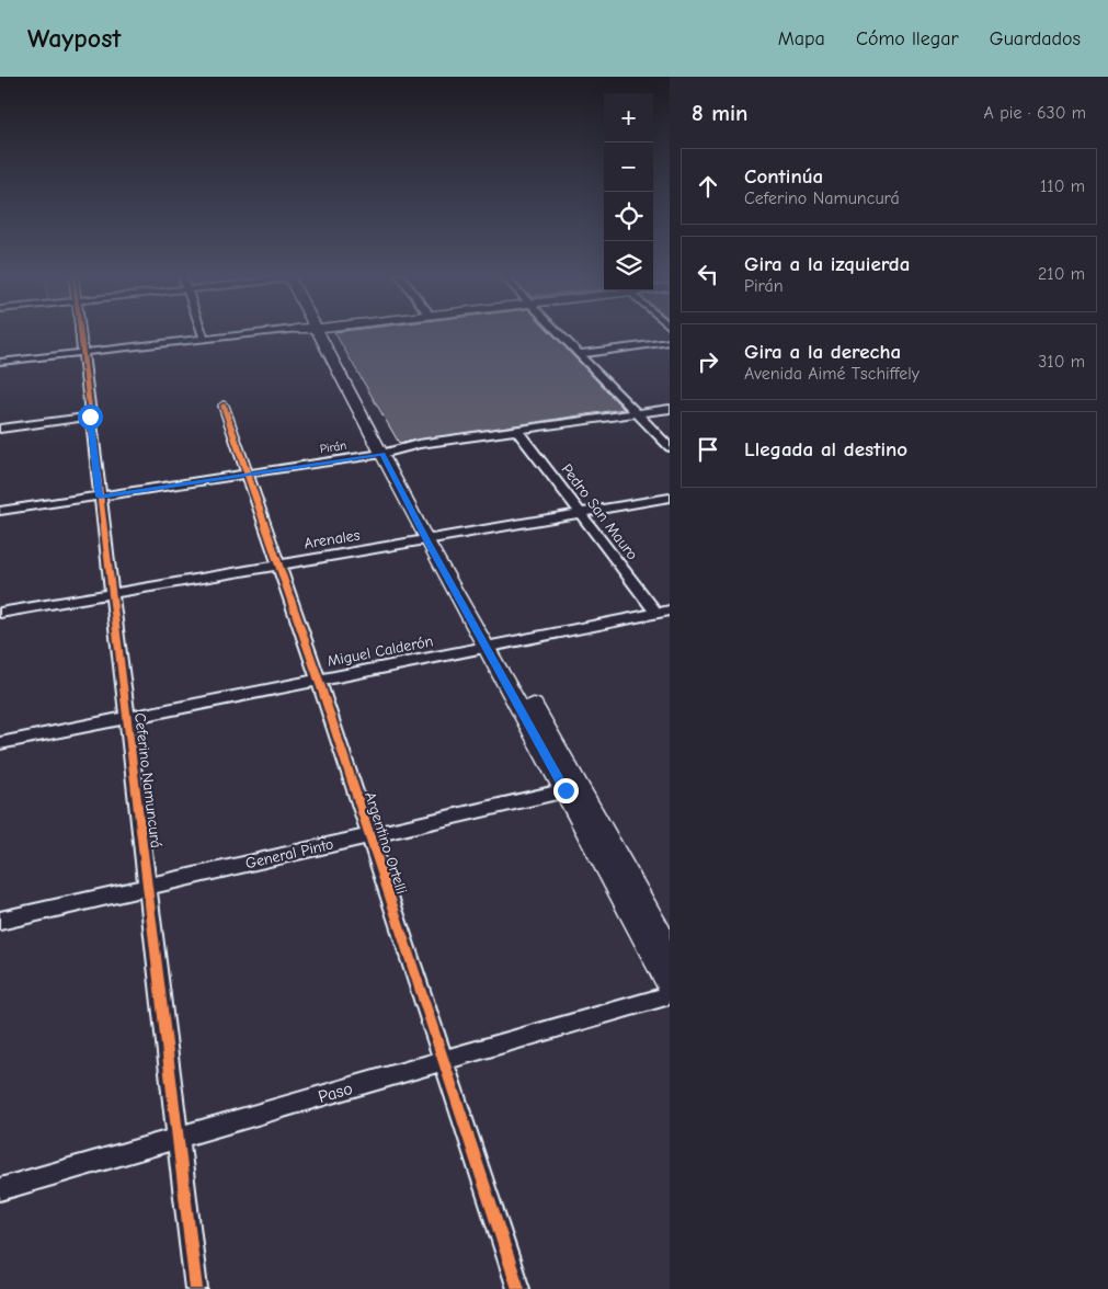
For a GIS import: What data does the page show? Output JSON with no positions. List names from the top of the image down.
{
  "streets": {
    "street": [
      "Pirán",
      "Pedro San Mauro",
      "Arenales",
      "Miguel Calderón",
      "Ceferino Namuncurá",
      "Argentino Ortelli",
      "General Pinto",
      "Paso"
    ]
  },
  "crossings": [
    ["Pirán", "Pedro San Mauro"],
    ["Pirán", "Ceferino Namuncurá"],
    ["Pirán", "Argentino Ortelli"],
    ["Pedro San Mauro", "Arenales"],
    ["Pedro San Mauro", "Miguel Calderón"],
    ["Arenales", "Ceferino Namuncurá"],
    ["Arenales", "Argentino Ortelli"],
    ["Miguel Calderón", "Ceferino Namuncurá"],
    ["Miguel Calderón", "Argentino Ortelli"],
    ["Ceferino Namuncurá", "General Pinto"],
    ["Ceferino Namuncurá", "Paso"],
    ["Argentino Ortelli", "General Pinto"],
    ["Argentino Ortelli", "Paso"]
  ],
  "page": {
    "header": "Waypost",
    "nav": ["Mapa", "Cómo llegar", "Guardados"],
    "heading": ["8 min", "A pie · 630 m"],
    "map_buttons": ["+", "−"],
    "list": [
      ["Continúa", "Ceferino Namuncurá", "110 m"],
      ["Gira a la izquierda", "Pirán", "210 m"],
      ["Gira a la derecha", "Avenida Aimé Tschiffely", "310 m"],
      "Llegada al destino"
    ]
  }
}
